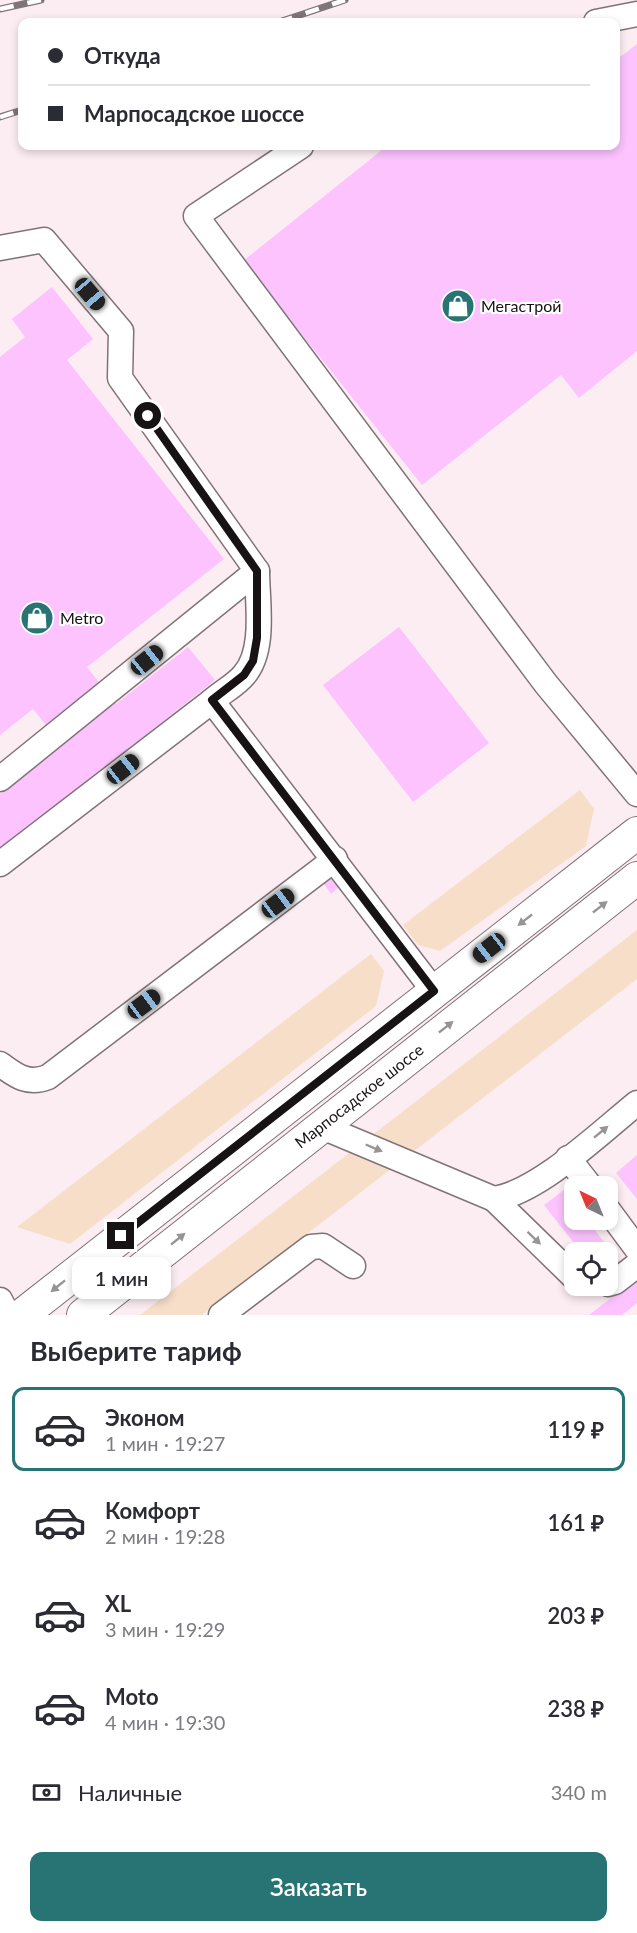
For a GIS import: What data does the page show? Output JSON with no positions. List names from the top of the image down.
{
  "streets": {
    "main road": ["Марпосадское шоссе"]
  },
  "places": {
    "shop": ["Мегастрой", "Metro"]
  },
  "north": "top left",
  "page": {
    "banner": ["Откуда", "Марпосадское шоссе"],
    "bubble": "1 мин",
    "heading": "Выберите тариф",
    "list": [
      {
        "name": "Эконом",
        "note": "1 мин · 19:27",
        "value": "119 ₽"
      },
      {
        "name": "Комфорт",
        "note": "2 мин · 19:28",
        "value": "161 ₽"
      },
      {
        "name": "XL",
        "note": "3 мин · 19:29",
        "value": "203 ₽"
      },
      {
        "name": "Moto",
        "note": "4 мин · 19:30",
        "value": "238 ₽"
      }
    ],
    "pay": ["Наличные", "340 m"],
    "buttons": "Заказать"
  }
}
